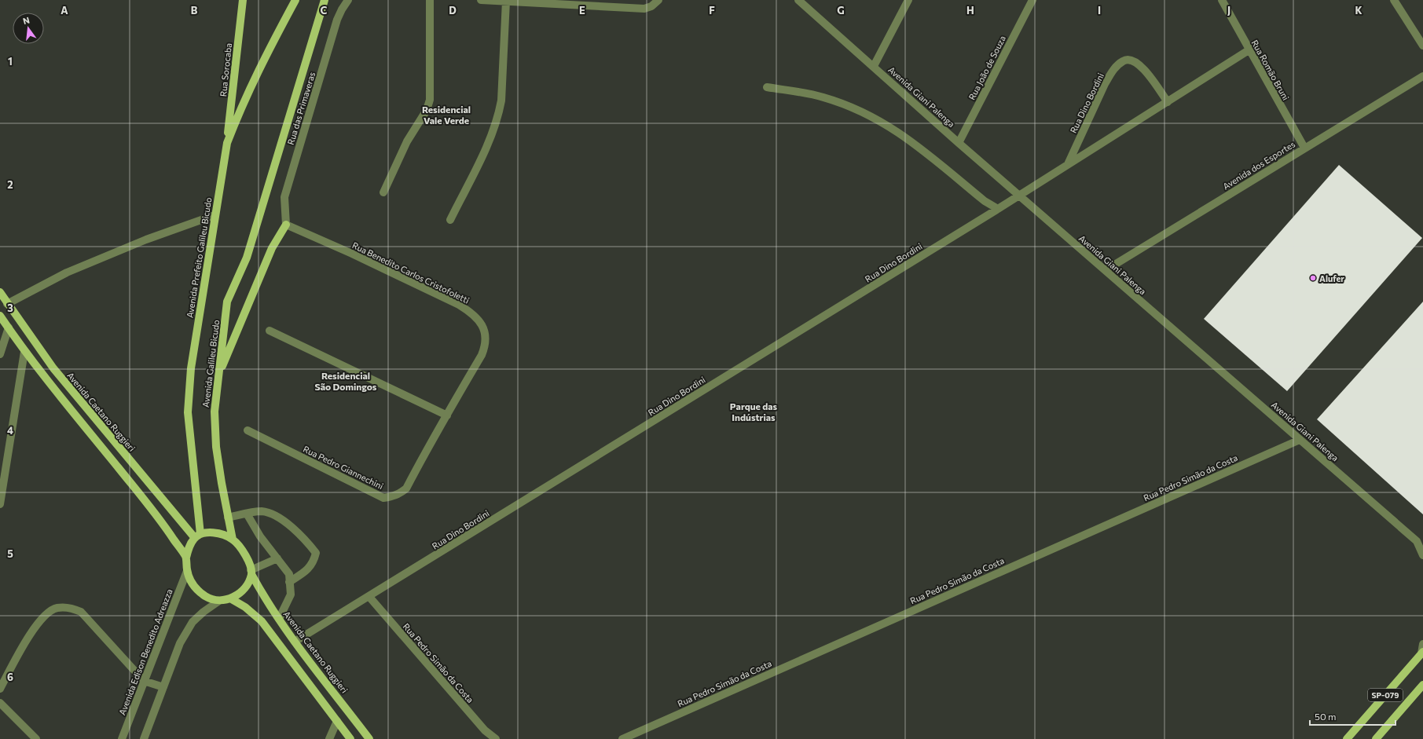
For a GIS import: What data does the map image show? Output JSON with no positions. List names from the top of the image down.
{
  "streets": {
    "main road": [
      "Rua Sorocaba",
      "Avenida Prefeito Galileu Bicudo",
      "Avenida Galileu Bicudo",
      "Avenida Caetano Ruggieri",
      "SP-079"
    ],
    "street": [
      "Rua João de Souza",
      "Rua Romão Bruni",
      "Avenida Giani Palenga",
      "Rua Dino Bordini",
      "Rua das Primaveras",
      "Avenida dos Esportes",
      "Rua Benedito Carlos Cristofoletti",
      "Rua Pedro Giannechini",
      "Rua Pedro Simão da Costa",
      "Avenida Edison Benedito Adreazza"
    ]
  },
  "crossings": [
    ["Rua João de Souza", "Avenida Giani Palenga"],
    ["Rua Sorocaba", "Avenida Prefeito Galileu Bicudo"],
    ["Rua Romão Bruni", "Rua Dino Bordini"],
    ["Rua Romão Bruni", "Avenida dos Esportes"],
    ["Avenida Giani Palenga", "Rua Dino Bordini"],
    ["Avenida Giani Palenga", "Avenida dos Esportes"],
    ["Avenida Giani Palenga", "Rua Pedro Simão da Costa"],
    ["Rua Dino Bordini", "Avenida Caetano Ruggieri"],
    ["Rua Dino Bordini", "Rua Pedro Simão da Costa"],
    ["Rua das Primaveras", "Rua Benedito Carlos Cristofoletti"],
    ["Avenida Prefeito Galileu Bicudo", "Avenida Galileu Bicudo"],
    ["Avenida Prefeito Galileu Bicudo", "Avenida Caetano Ruggieri"],
    ["Avenida Prefeito Galileu Bicudo", "Avenida Edison Benedito Adreazza"],
    ["Rua Benedito Carlos Cristofoletti", "Rua Pedro Giannechini"],
    ["Avenida Galileu Bicudo", "Avenida Caetano Ruggieri"],
    ["Avenida Galileu Bicudo", "Avenida Edison Benedito Adreazza"],
    ["Avenida Caetano Ruggieri", "Avenida Edison Benedito Adreazza"]
  ],
  "districts": ["Residencial Vale Verde", "Residencial São Domingos", "Parque das Indústrias"],
  "places": ["Alufer"],
  "scale_bar": "50 m",
  "north": "top",
  "grid": {
    "columns": [
      "A",
      "B",
      "C",
      "D",
      "E",
      "F",
      "G",
      "H",
      "I",
      "J",
      "K"
    ],
    "rows": [
      "1",
      "2",
      "3",
      "4",
      "5",
      "6"
    ]
  }
}
